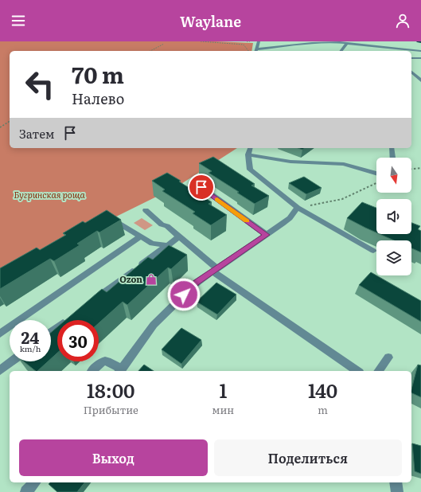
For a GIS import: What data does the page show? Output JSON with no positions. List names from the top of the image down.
{
  "parks": ["Бугринская роща"],
  "places": {
    "shop": ["Ozon"]
  },
  "north": "bottom",
  "page": {
    "header": "Waylane",
    "turn": ["70 m", "Налево"],
    "then": "Затем",
    "speed": "24 km/h",
    "limit": "30",
    "eta": [
      "18:00",
      "Прибытие",
      "1",
      "мин",
      "140",
      "m"
    ],
    "buttons": ["Выход", "Поделиться"]
  }
}
